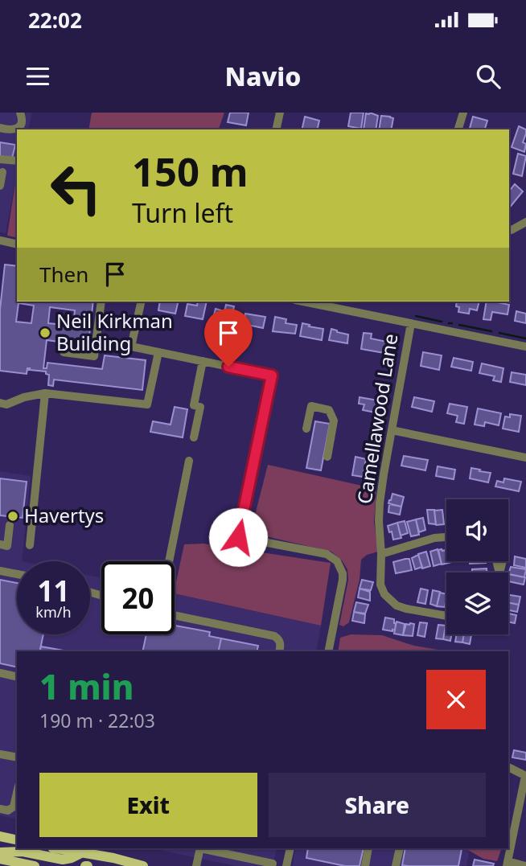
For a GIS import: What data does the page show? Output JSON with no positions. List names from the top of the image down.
{
  "streets": {
    "street": ["Camellawood Lane"]
  },
  "places": ["Neil Kirkman Building", "Havertys"],
  "page": {
    "status": "22:02",
    "header": "Navio",
    "turn": ["150 m", "Turn left"],
    "then": "Then",
    "speed": "11 km/h",
    "limit": "20",
    "heading": ["1 min", "190 m · 22:03"],
    "buttons": ["Exit", "Share"]
  }
}
